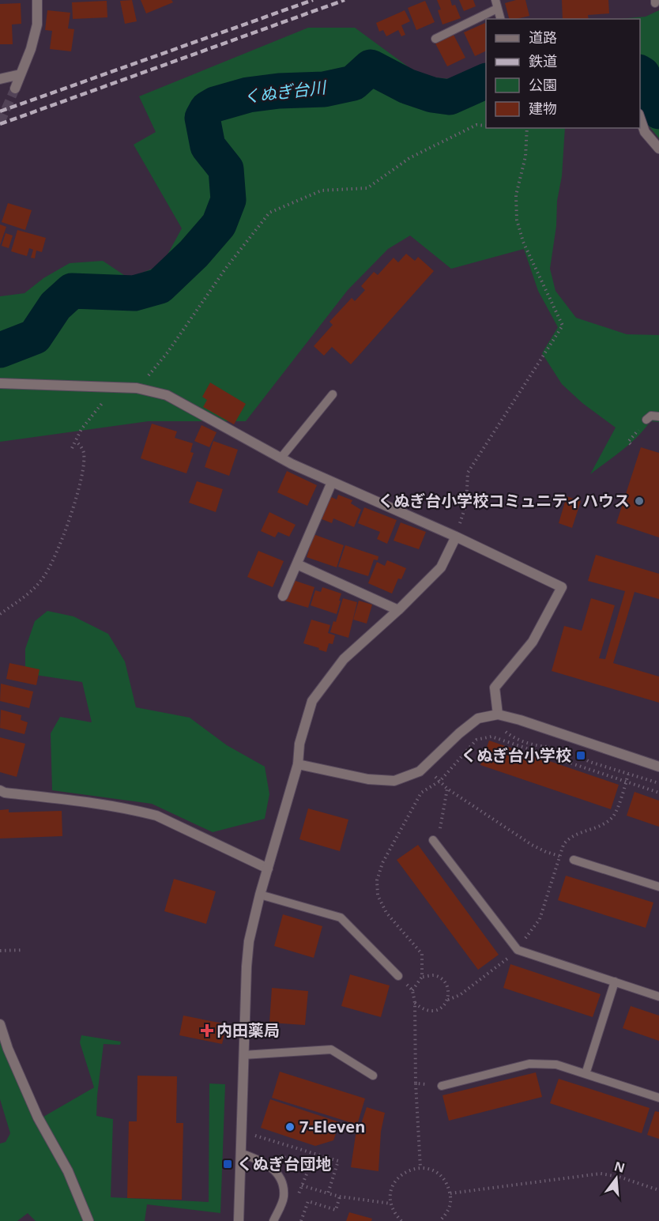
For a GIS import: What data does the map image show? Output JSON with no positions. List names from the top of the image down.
{
  "water": ["くぬぎ台川"],
  "places": {
    "other": ["くぬぎ台小学校コミュニティハウス", "7-Eleven"],
    "transit": ["くぬぎ台小学校", "くぬぎ台団地"],
    "health": ["内田薬局"]
  },
  "legend": [
    "道路",
    "鉄道",
    "公園",
    "建物"
  ],
  "north": "top"
}
